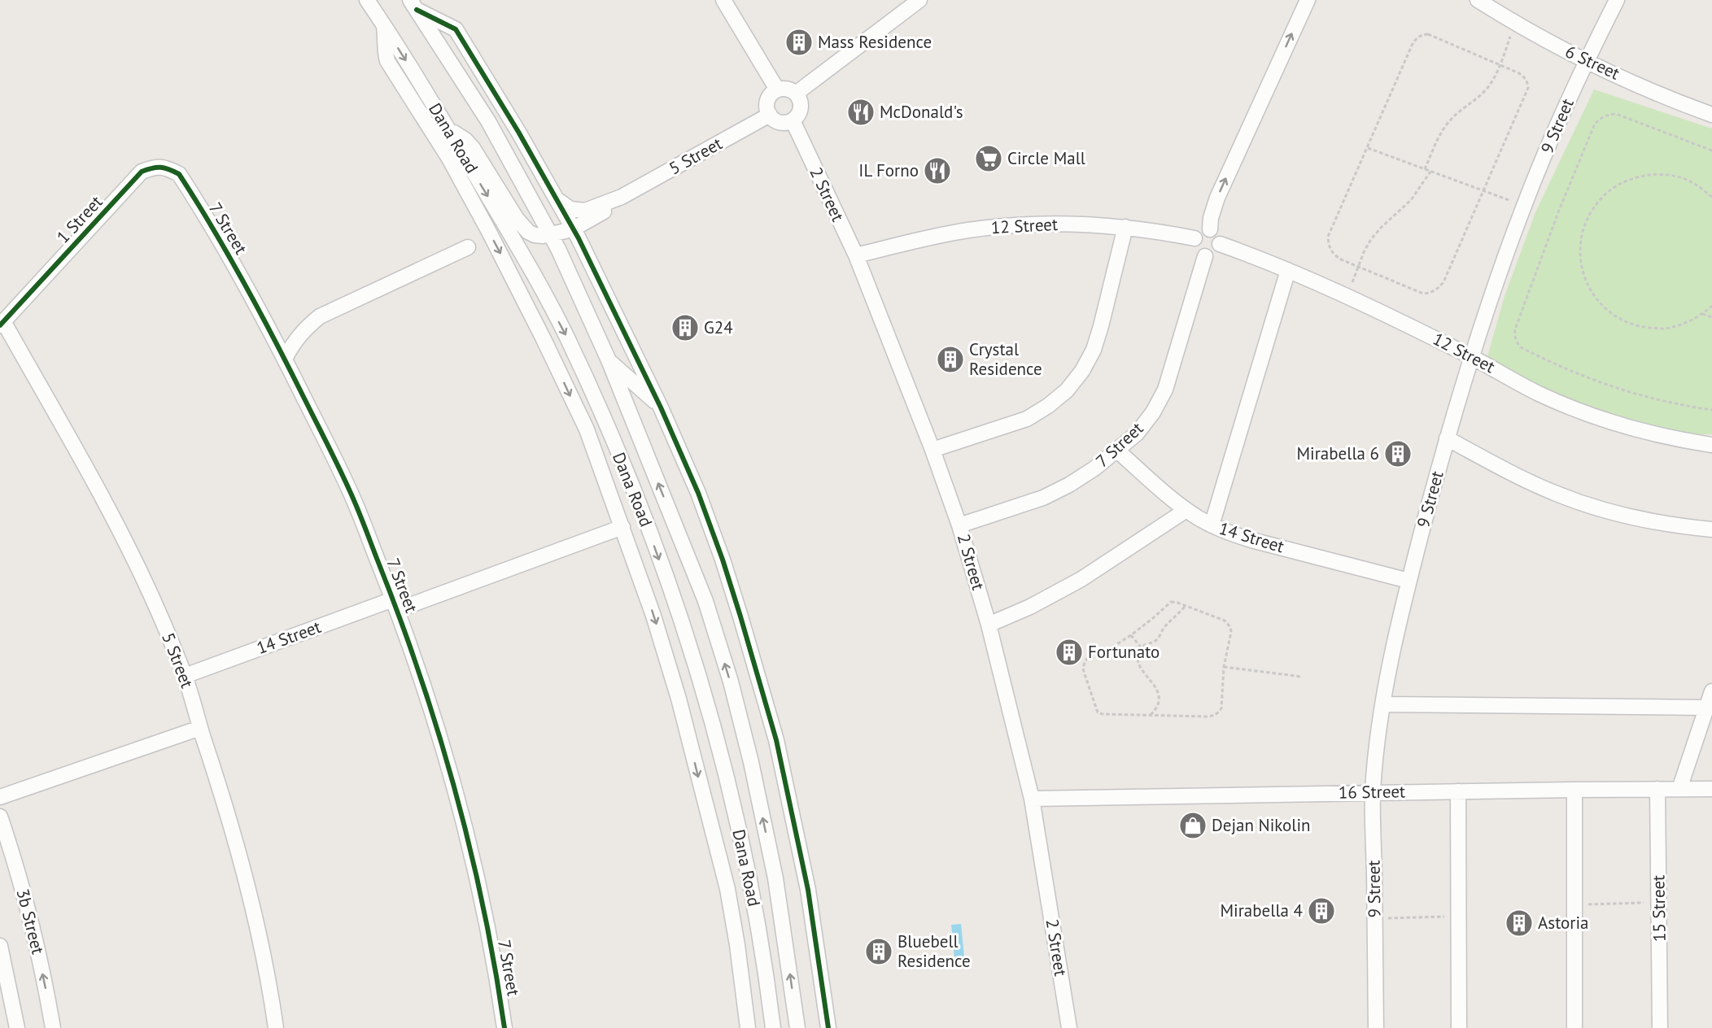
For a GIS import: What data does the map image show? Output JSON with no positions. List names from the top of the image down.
{
  "streets": {
    "street": [
      "6 Street",
      "9 Street",
      "Dana Road",
      "5 Street",
      "2 Street",
      "1 Street",
      "12 Street",
      "7 Street",
      "14 Street",
      "16 Street",
      "15 Street",
      "3b Street"
    ]
  },
  "crossings": [
    ["6 Street", "9 Street"],
    ["9 Street", "12 Street"],
    ["9 Street", "14 Street"],
    ["9 Street", "16 Street"],
    ["Dana Road", "5 Street"],
    ["5 Street", "2 Street"],
    ["5 Street", "1 Street"],
    ["5 Street", "14 Street"],
    ["2 Street", "12 Street"],
    ["2 Street", "7 Street"],
    ["2 Street", "16 Street"],
    ["1 Street", "7 Street"],
    ["12 Street", "7 Street"],
    ["7 Street", "14 Street"],
    ["16 Street", "15 Street"]
  ],
  "places": {
    "building": [
      "Mass Residence",
      "G24",
      "Crystal Residence",
      "Mirabella 6",
      "Fortunato",
      "Mirabella 4",
      "Astoria",
      "Bluebell Residence"
    ],
    "restaurant": ["McDonald's", "IL Forno"],
    "supermarket": ["Circle Mall"],
    "shop": ["Dejan Nikolin"]
  }
}
